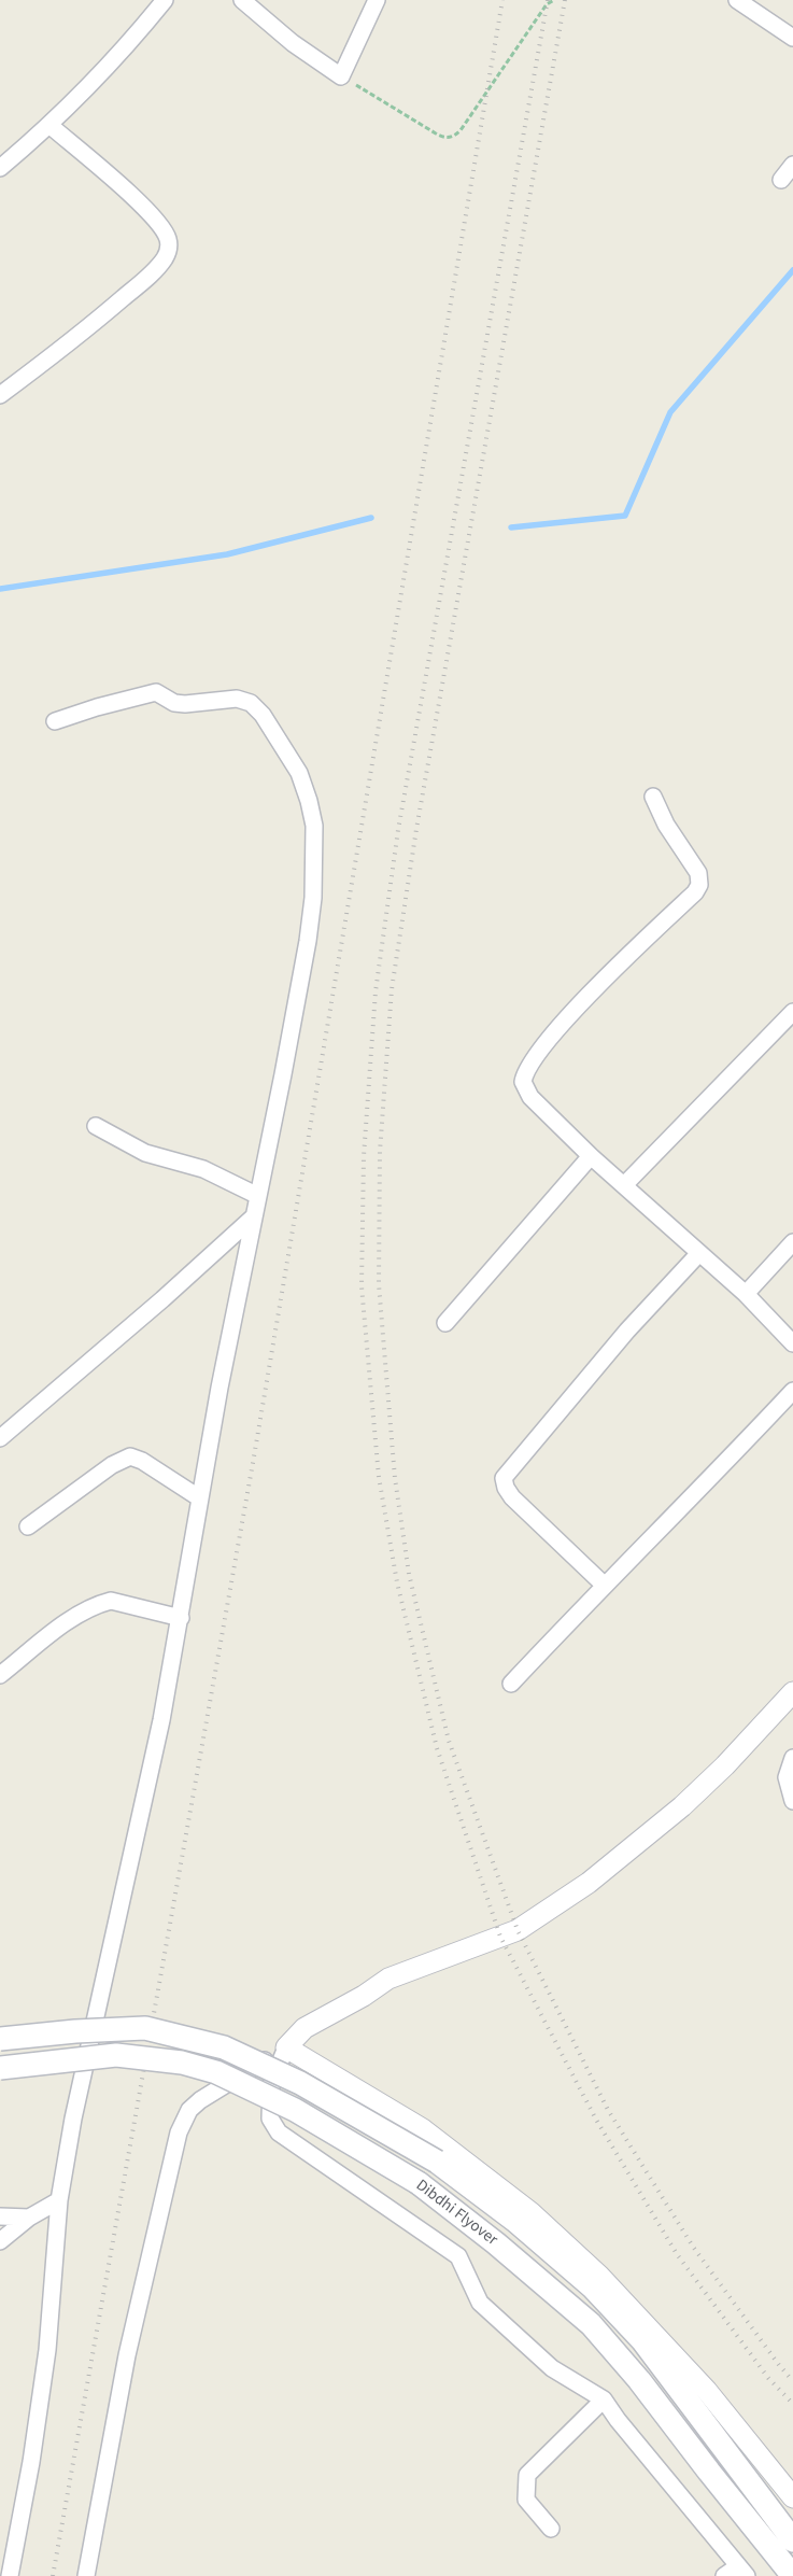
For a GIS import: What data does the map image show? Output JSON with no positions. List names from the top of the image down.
{
  "streets": {
    "main road": ["Dibdhi Flyover"]
  }
}
